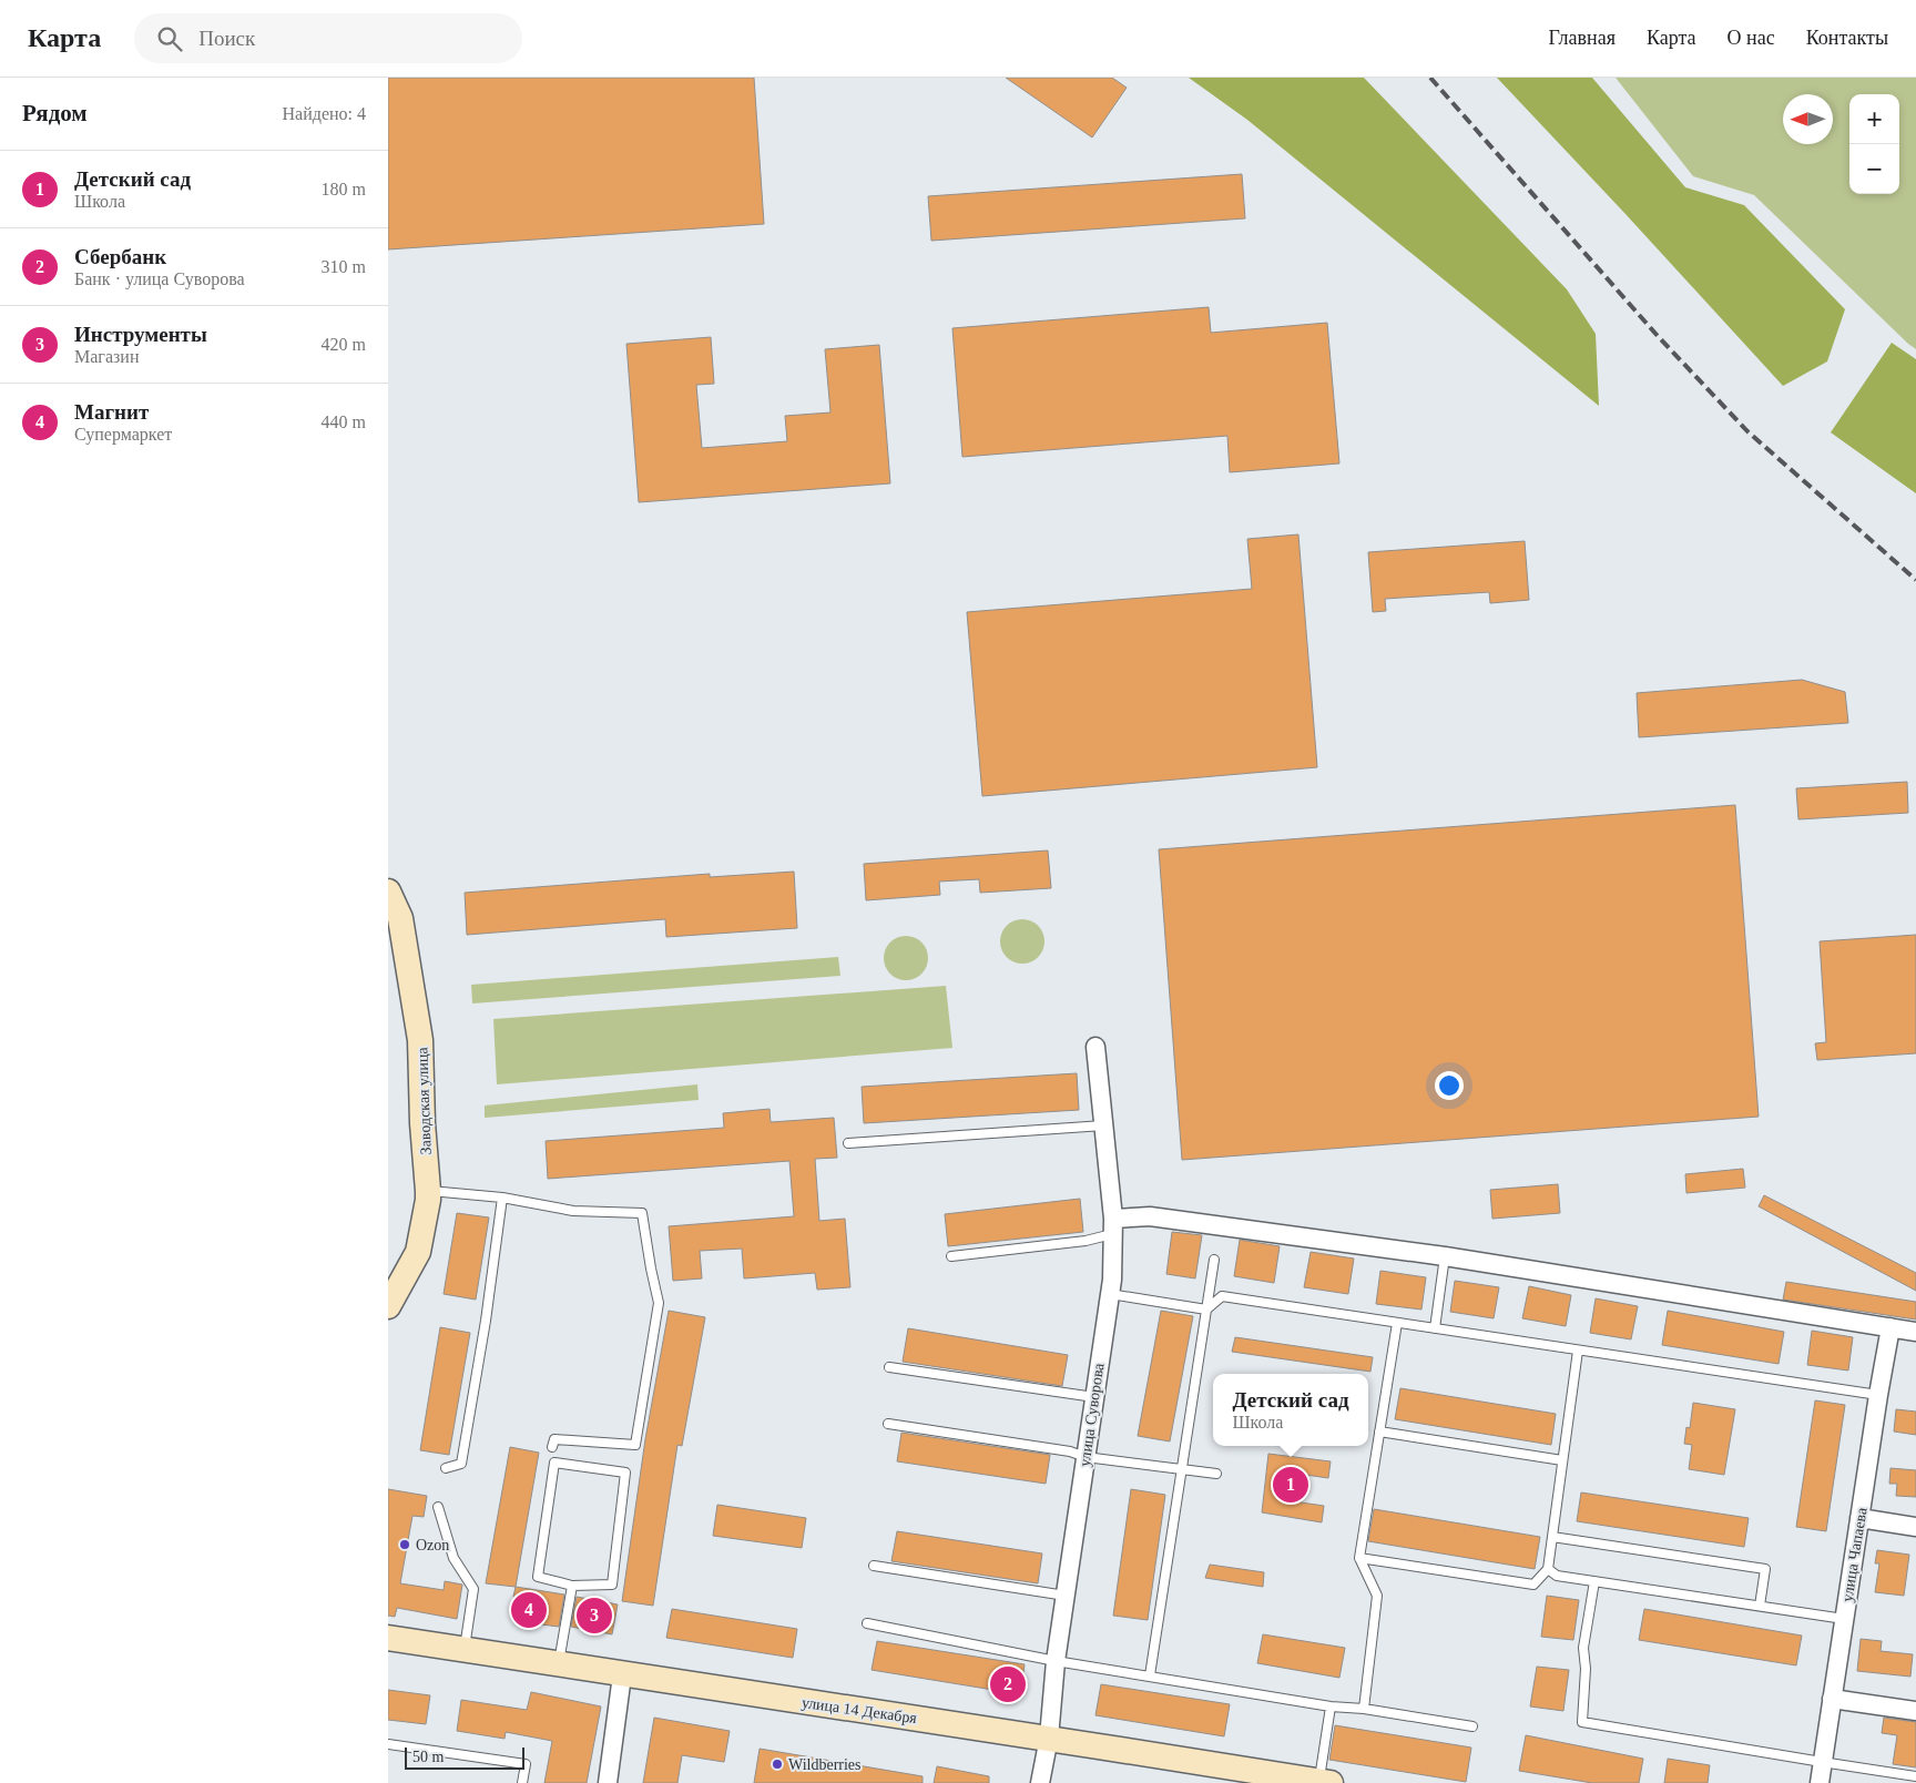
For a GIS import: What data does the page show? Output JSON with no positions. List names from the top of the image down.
{
  "streets": {
    "main road": ["Заводская улица", "улица 14 Декабря"],
    "street": ["улица Суворова", "улица Чапаева"]
  },
  "crossings": [
    ["улица Суворова", "улица 14 Декабря"]
  ],
  "places": ["Ozon", "Wildberries"],
  "scale_bar": "50 m",
  "north": "left",
  "page": {
    "header": "Карта",
    "search": "Поиск",
    "nav": [
      "Главная",
      "Карта",
      "О нас",
      "Контакты"
    ],
    "heading": ["Рядом", "Найдено: 4"],
    "map_buttons": ["+", "−"],
    "list": [
      {
        "mark": "1",
        "name": "Детский сад",
        "note": "Школа",
        "value": "180 m"
      },
      {
        "mark": "2",
        "name": "Сбербанк",
        "note": "Банк · улица Суворова",
        "value": "310 m"
      },
      {
        "mark": "3",
        "name": "Инструменты",
        "note": "Магазин",
        "value": "420 m"
      },
      {
        "mark": "4",
        "name": "Магнит",
        "note": "Супермаркет",
        "value": "440 m"
      }
    ],
    "popup": ["Детский сад", "Школа"],
    "pins": [
      "1",
      "4",
      "3",
      "2"
    ],
    "scale": "50 m"
  }
}
